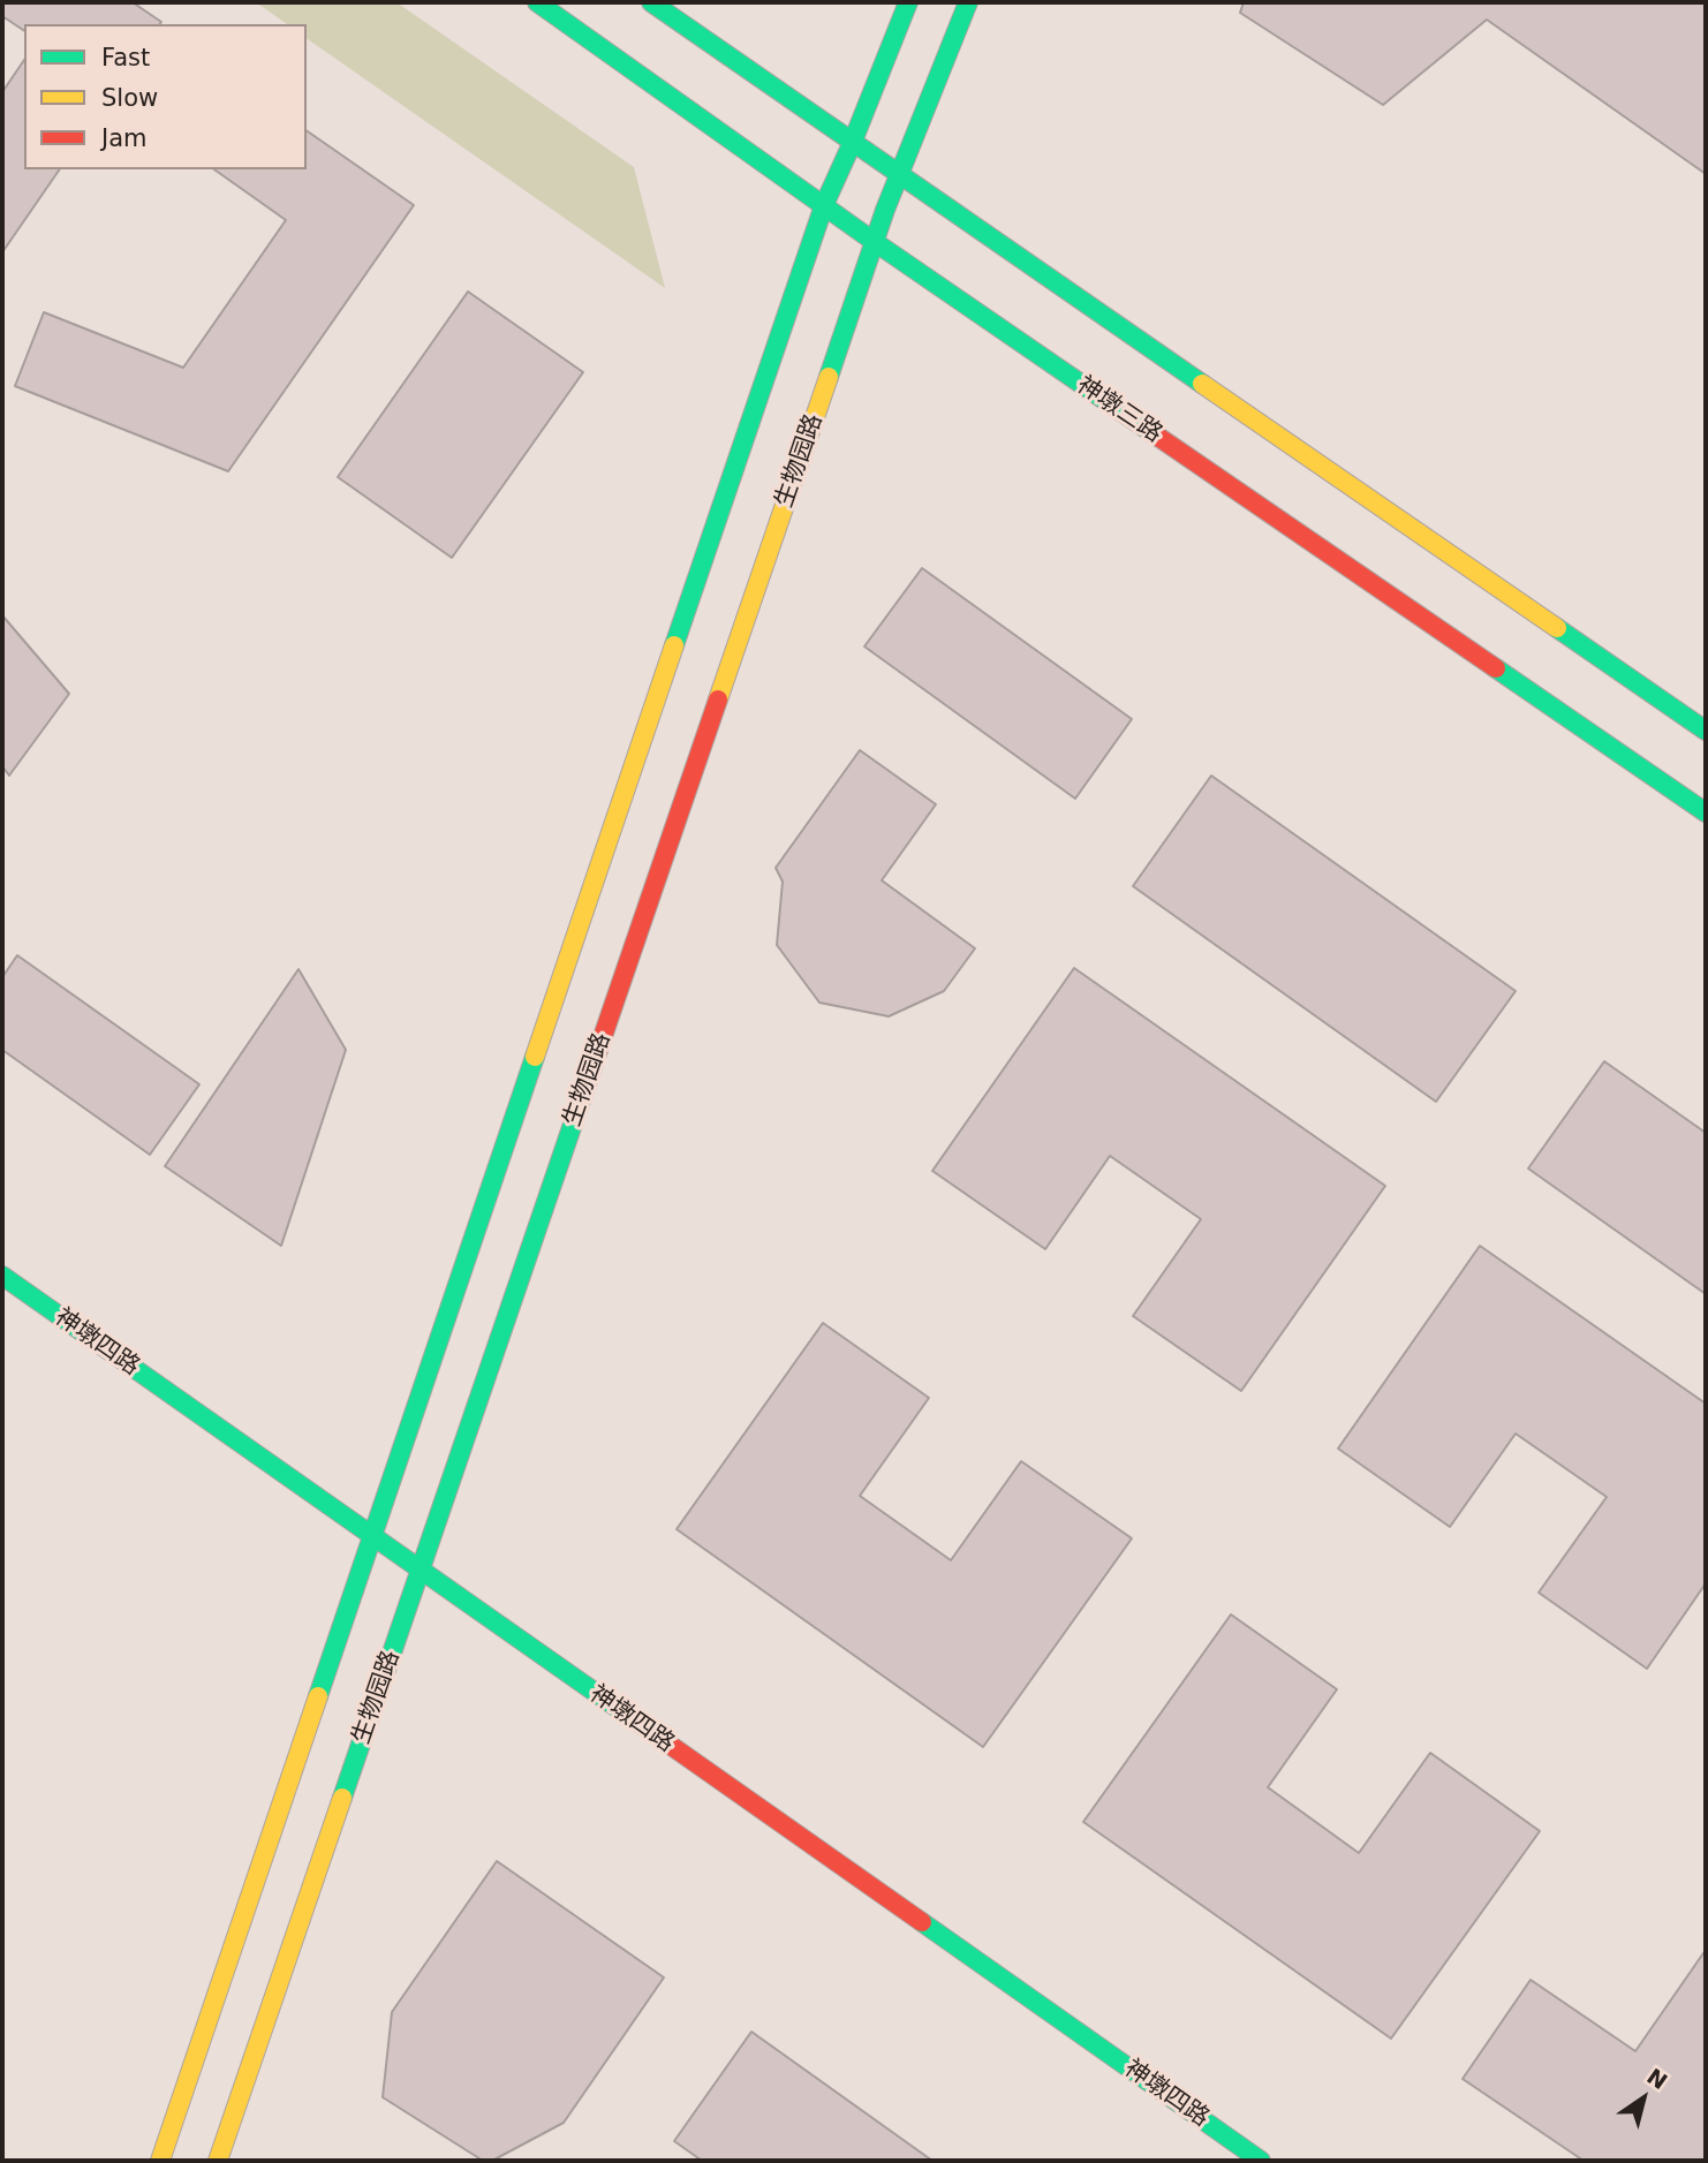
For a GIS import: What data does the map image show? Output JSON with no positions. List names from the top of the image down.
{
  "streets": {
    "street": ["神墩三路", "生物园路", "神墩四路"]
  },
  "crossings": [
    ["神墩三路", "生物园路"],
    ["生物园路", "神墩四路"]
  ],
  "legend": ["Fast", "Slow", "Jam"],
  "north": "top right"
}
